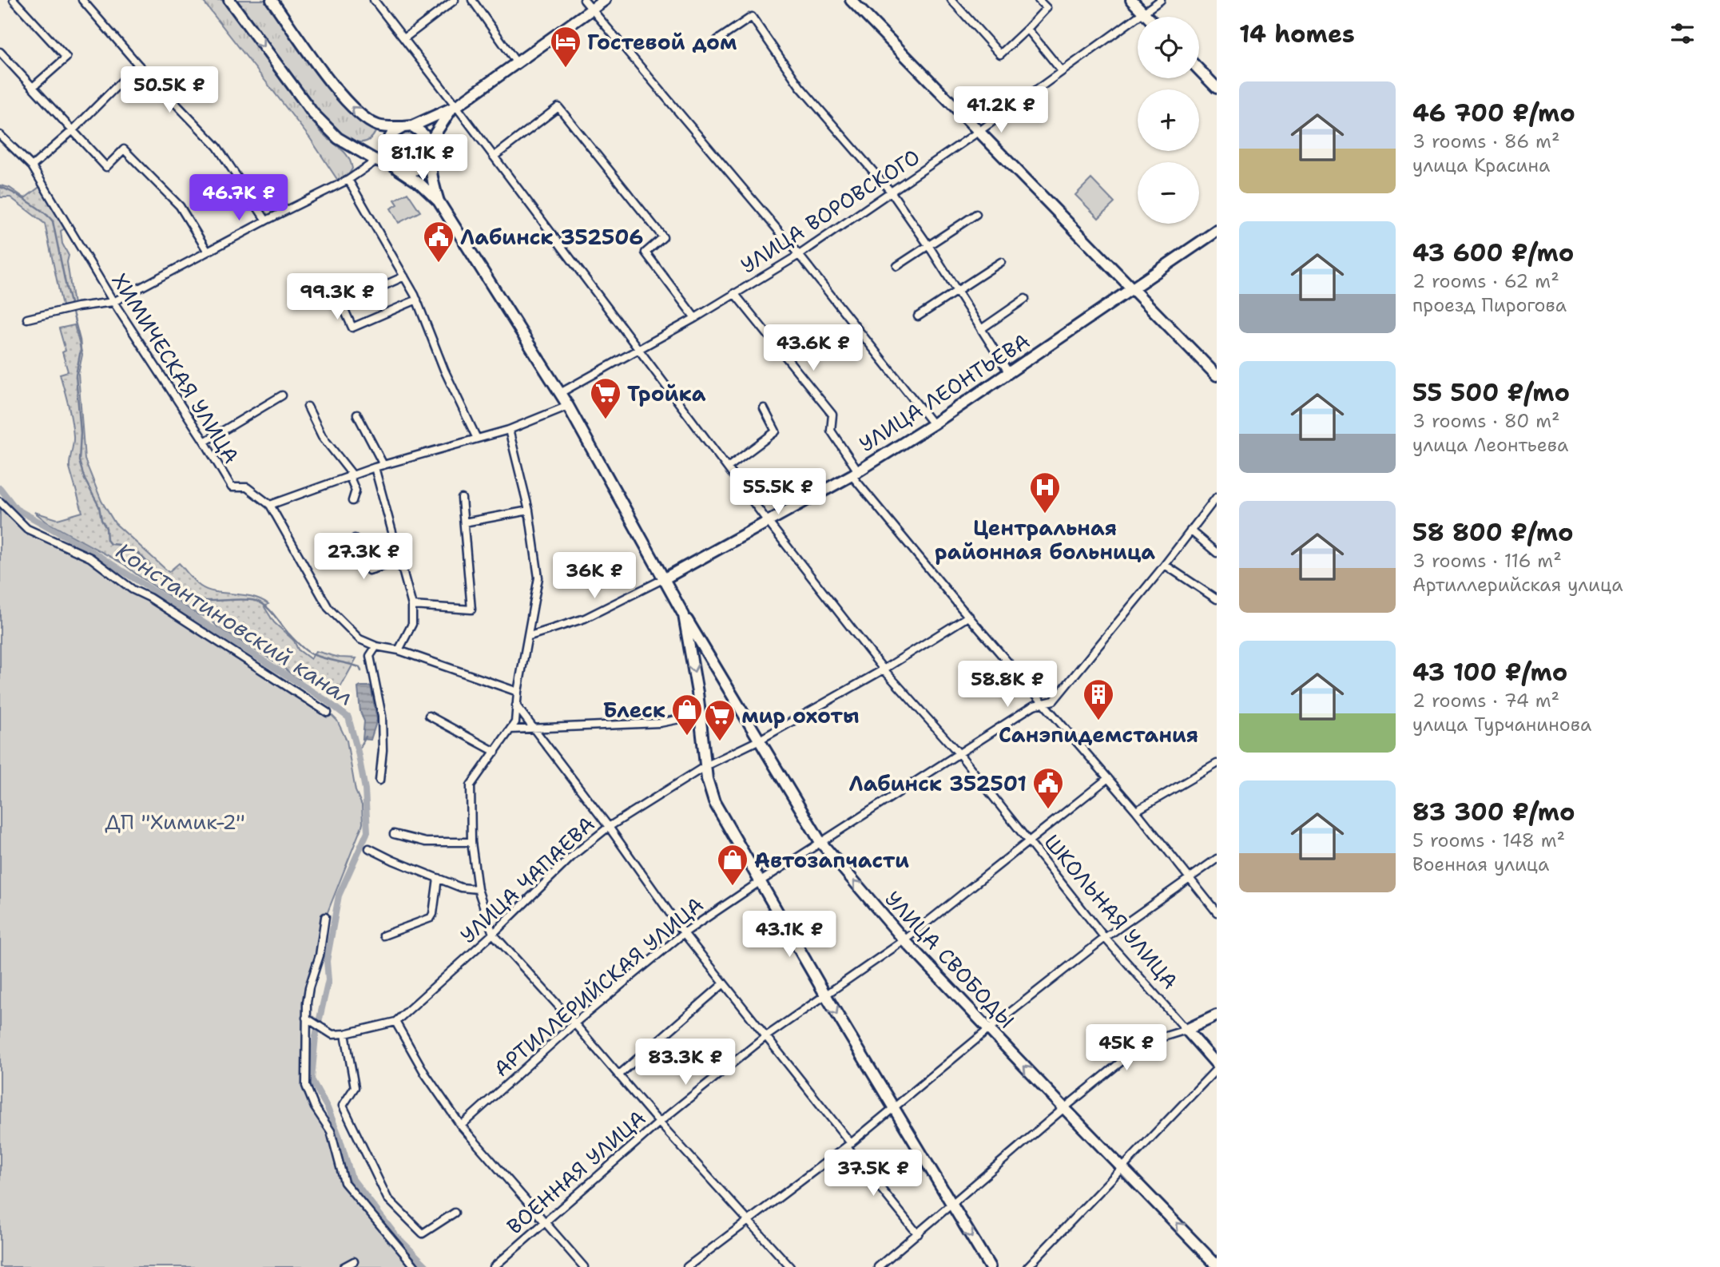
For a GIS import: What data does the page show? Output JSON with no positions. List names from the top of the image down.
{
  "streets": {
    "street": [
      "УЛИЦА ВОРОВСКОГО",
      "ХИМИЧЕСКАЯ УЛИЦА",
      "УЛИЦА ЛЕОНТЬЕВА",
      "УЛИЦА ЧАПАЕВА",
      "ШКОЛЬНАЯ УЛИЦА",
      "УЛИЦА СВОБОДЫ",
      "АРТИЛЛЕРИЙСКАЯ УЛИЦА",
      "ВОЕННАЯ УЛИЦА"
    ]
  },
  "crossings": [
    ["УЛИЦА ВОРОВСКОГО", "ШКОЛЬНАЯ УЛИЦА"],
    ["УЛИЦА ЛЕОНТЬЕВА", "ШКОЛЬНАЯ УЛИЦА"],
    ["УЛИЦА ЧАПАЕВА", "ШКОЛЬНАЯ УЛИЦА"],
    ["УЛИЦА ЧАПАЕВА", "УЛИЦА СВОБОДЫ"],
    ["ШКОЛЬНАЯ УЛИЦА", "АРТИЛЛЕРИЙСКАЯ УЛИЦА"],
    ["ШКОЛЬНАЯ УЛИЦА", "ВОЕННАЯ УЛИЦА"],
    ["УЛИЦА СВОБОДЫ", "АРТИЛЛЕРИЙСКАЯ УЛИЦА"],
    ["УЛИЦА СВОБОДЫ", "ВОЕННАЯ УЛИЦА"]
  ],
  "one_way": ["УЛИЦА СВОБОДЫ"],
  "water": ["Константиновский канал"],
  "parks": ["ДП \"Химик-2\""],
  "places": {
    "hotel": ["Гостевой дом"],
    "public building": ["Лабинск 352506", "Лабинск 352501"],
    "supermarket": ["Тройка", "мир охоты"],
    "hospital": ["Центральная районная больница"],
    "building": ["Санэпидемстания"],
    "shop": ["Блеск", "Автозапчасти"]
  },
  "page": {
    "heading": "14 homes",
    "map_buttons": ["+", "−"],
    "price": [
      "50.5K ₽",
      "41.2K ₽",
      "81.1K ₽",
      "46.7K ₽",
      "99.3K ₽",
      "43.6K ₽",
      "55.5K ₽",
      "27.3K ₽",
      "36K ₽",
      "58.8K ₽",
      "43.1K ₽",
      "45K ₽",
      "83.3K ₽",
      "37.5K ₽"
    ],
    "list": [
      {
        "name": "46 700 ₽/mo",
        "note": "3 rooms · 86 m² · улица Красина"
      },
      {
        "name": "43 600 ₽/mo",
        "note": "2 rooms · 62 m² · проезд Пирогова"
      },
      {
        "name": "55 500 ₽/mo",
        "note": "3 rooms · 80 m² · улица Леонтьева"
      },
      {
        "name": "58 800 ₽/mo",
        "note": "3 rooms · 116 m² · Артиллерийская улица"
      },
      {
        "name": "43 100 ₽/mo",
        "note": "2 rooms · 74 m² · улица Турчанинова"
      },
      {
        "name": "83 300 ₽/mo",
        "note": "5 rooms · 148 m² · Военная улица"
      }
    ]
  }
}
